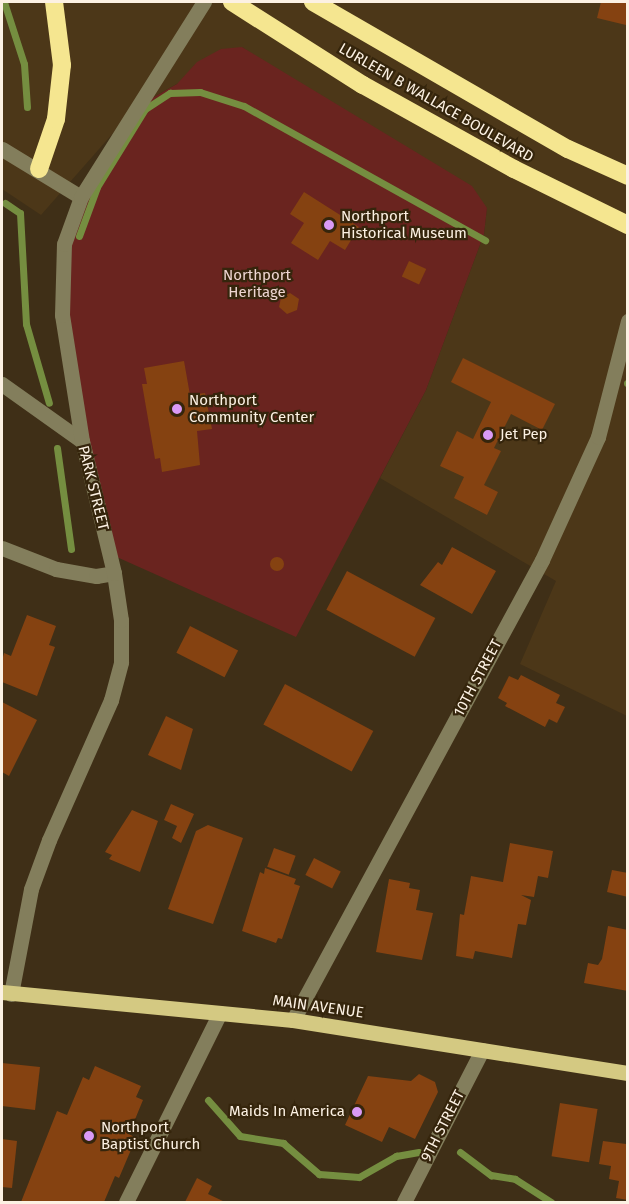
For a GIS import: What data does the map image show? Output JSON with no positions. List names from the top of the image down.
{
  "streets": {
    "highway": ["LURLEEN B WALLACE BOULEVARD"],
    "main road": ["MAIN AVENUE"],
    "street": ["PARK STREET", "10TH STREET", "9TH STREET"]
  },
  "crossings": [
    ["PARK STREET", "MAIN AVENUE"],
    ["10TH STREET", "MAIN AVENUE"],
    ["MAIN AVENUE", "9TH STREET"]
  ],
  "parks": ["Northport Heritage"],
  "places": [
    "Northport Historical Museum",
    "Northport Community Center",
    "Jet Pep",
    "Maids In America",
    "Northport Baptist Church"
  ]
}
